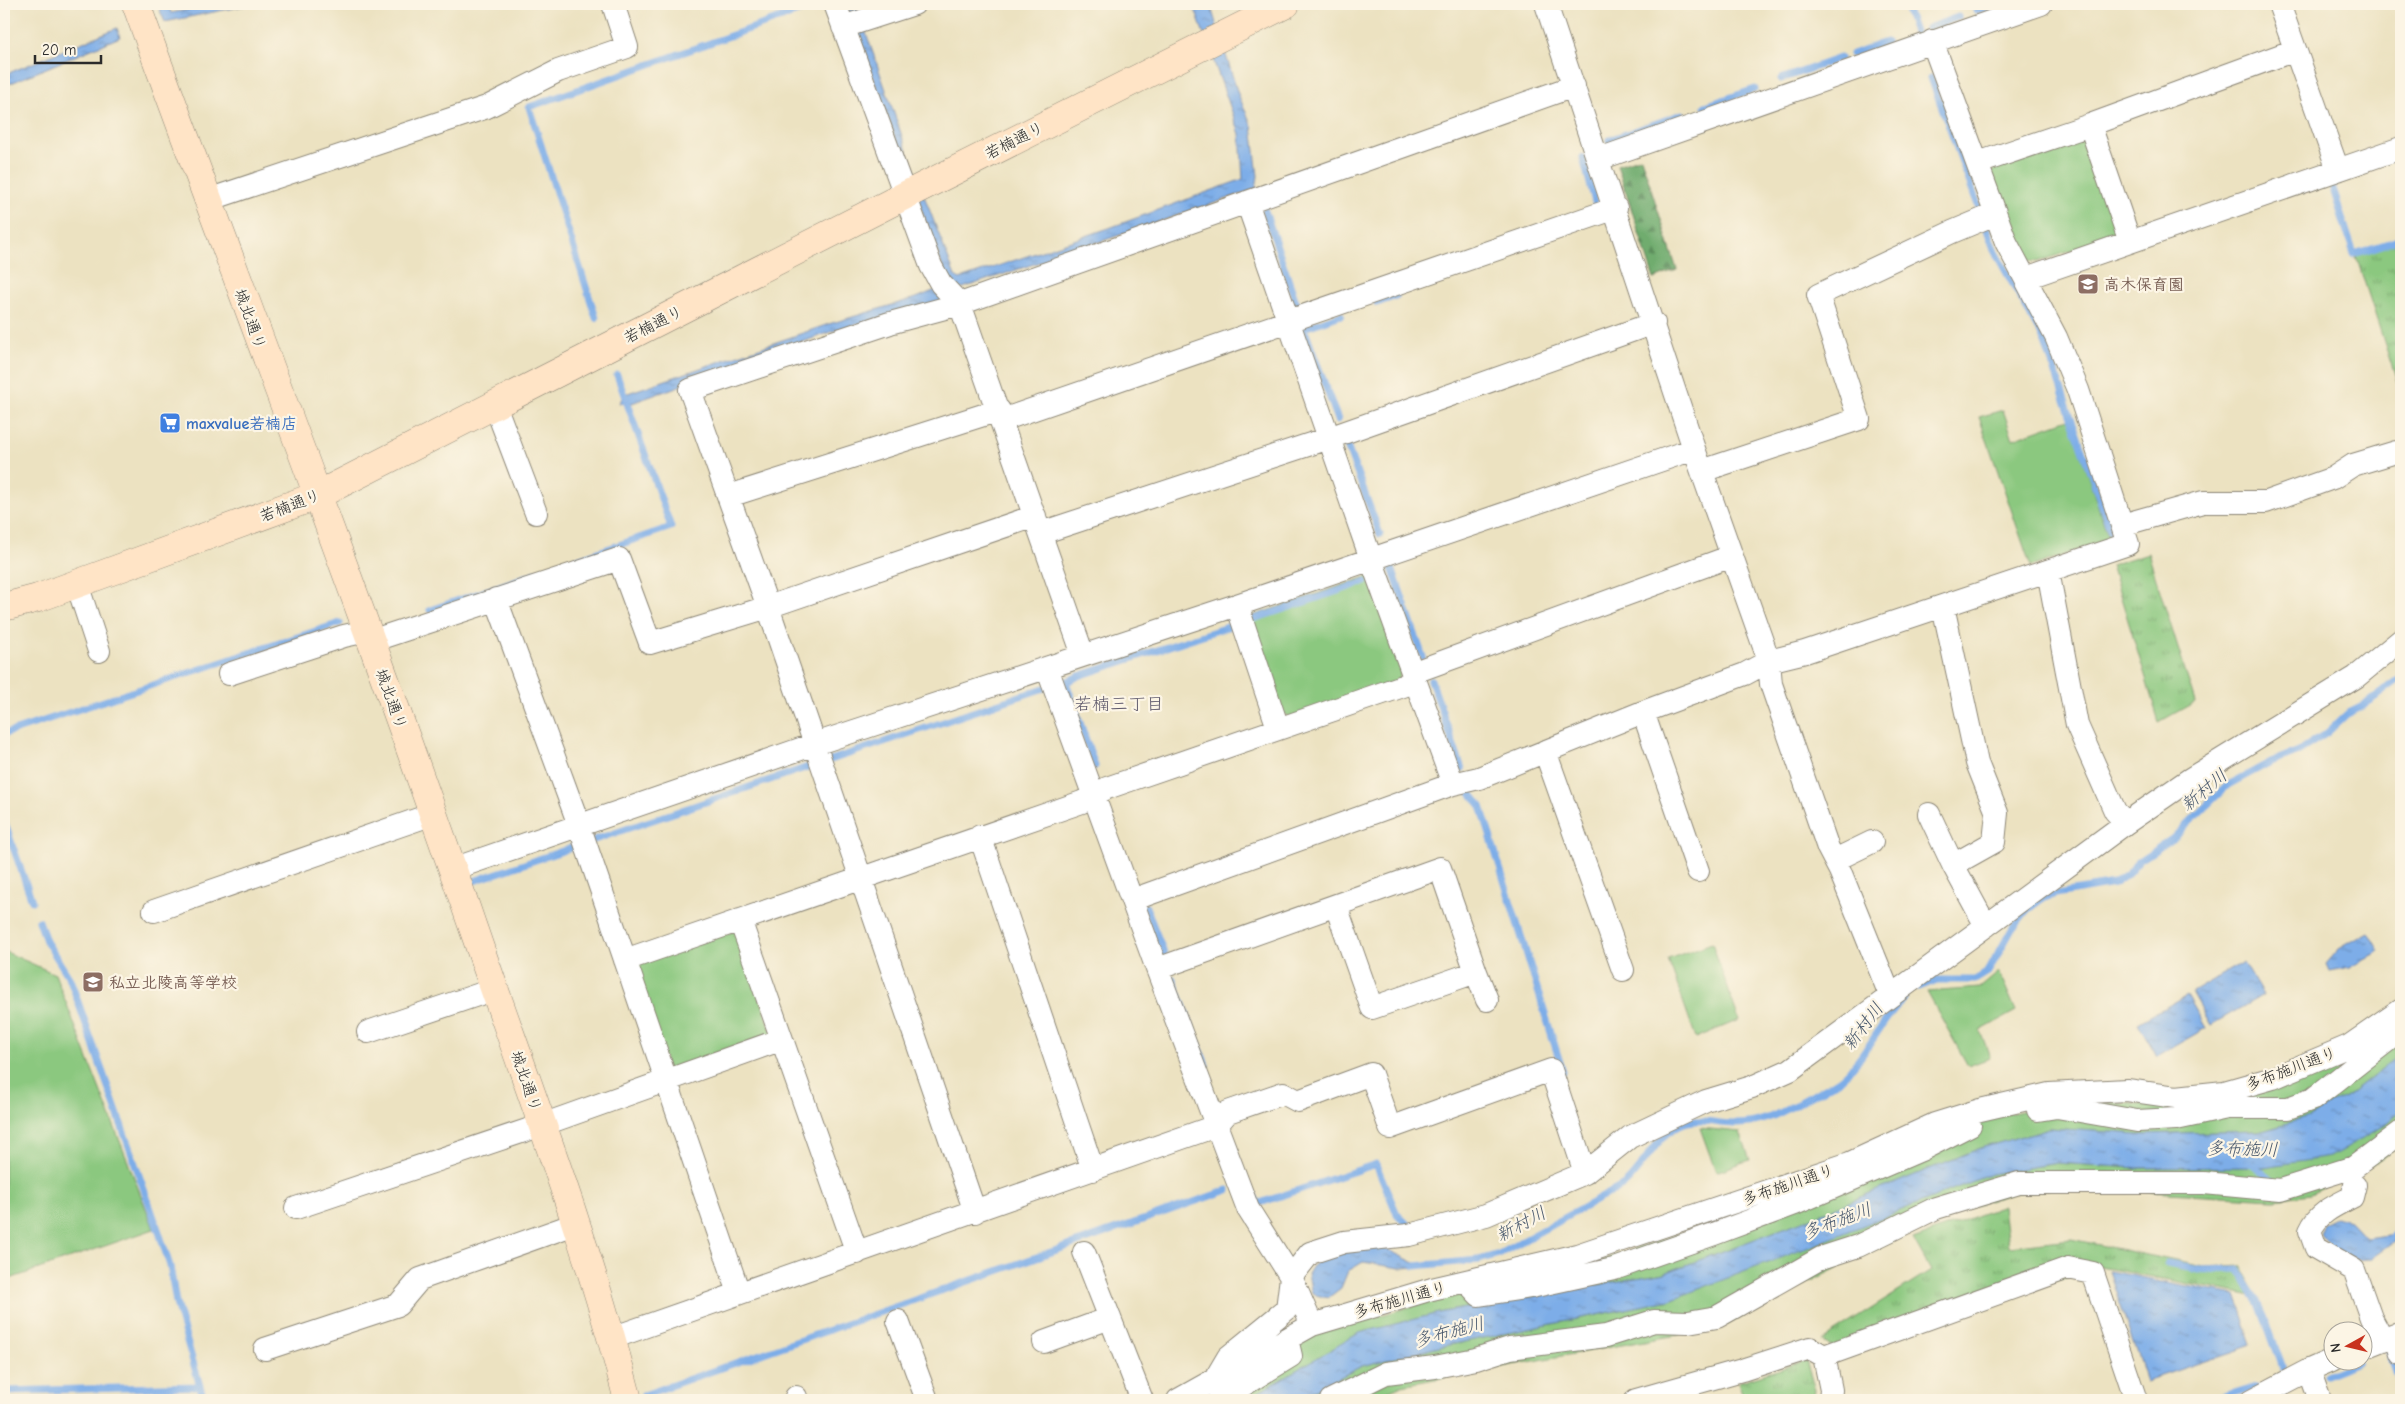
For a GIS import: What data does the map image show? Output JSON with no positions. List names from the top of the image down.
{
  "streets": {
    "street": ["若楠通り", "城北通り", "多布施川通り"]
  },
  "crossings": [
    ["若楠通り", "城北通り"]
  ],
  "districts": ["若楠三丁目"],
  "water": ["新村川", "多布施川"],
  "places": {
    "school or university": ["高木保育園", "私立北陵高等学校"],
    "supermarket": ["maxvalue若楠店"]
  },
  "scale_bar": "20 m",
  "north": "left"
}
